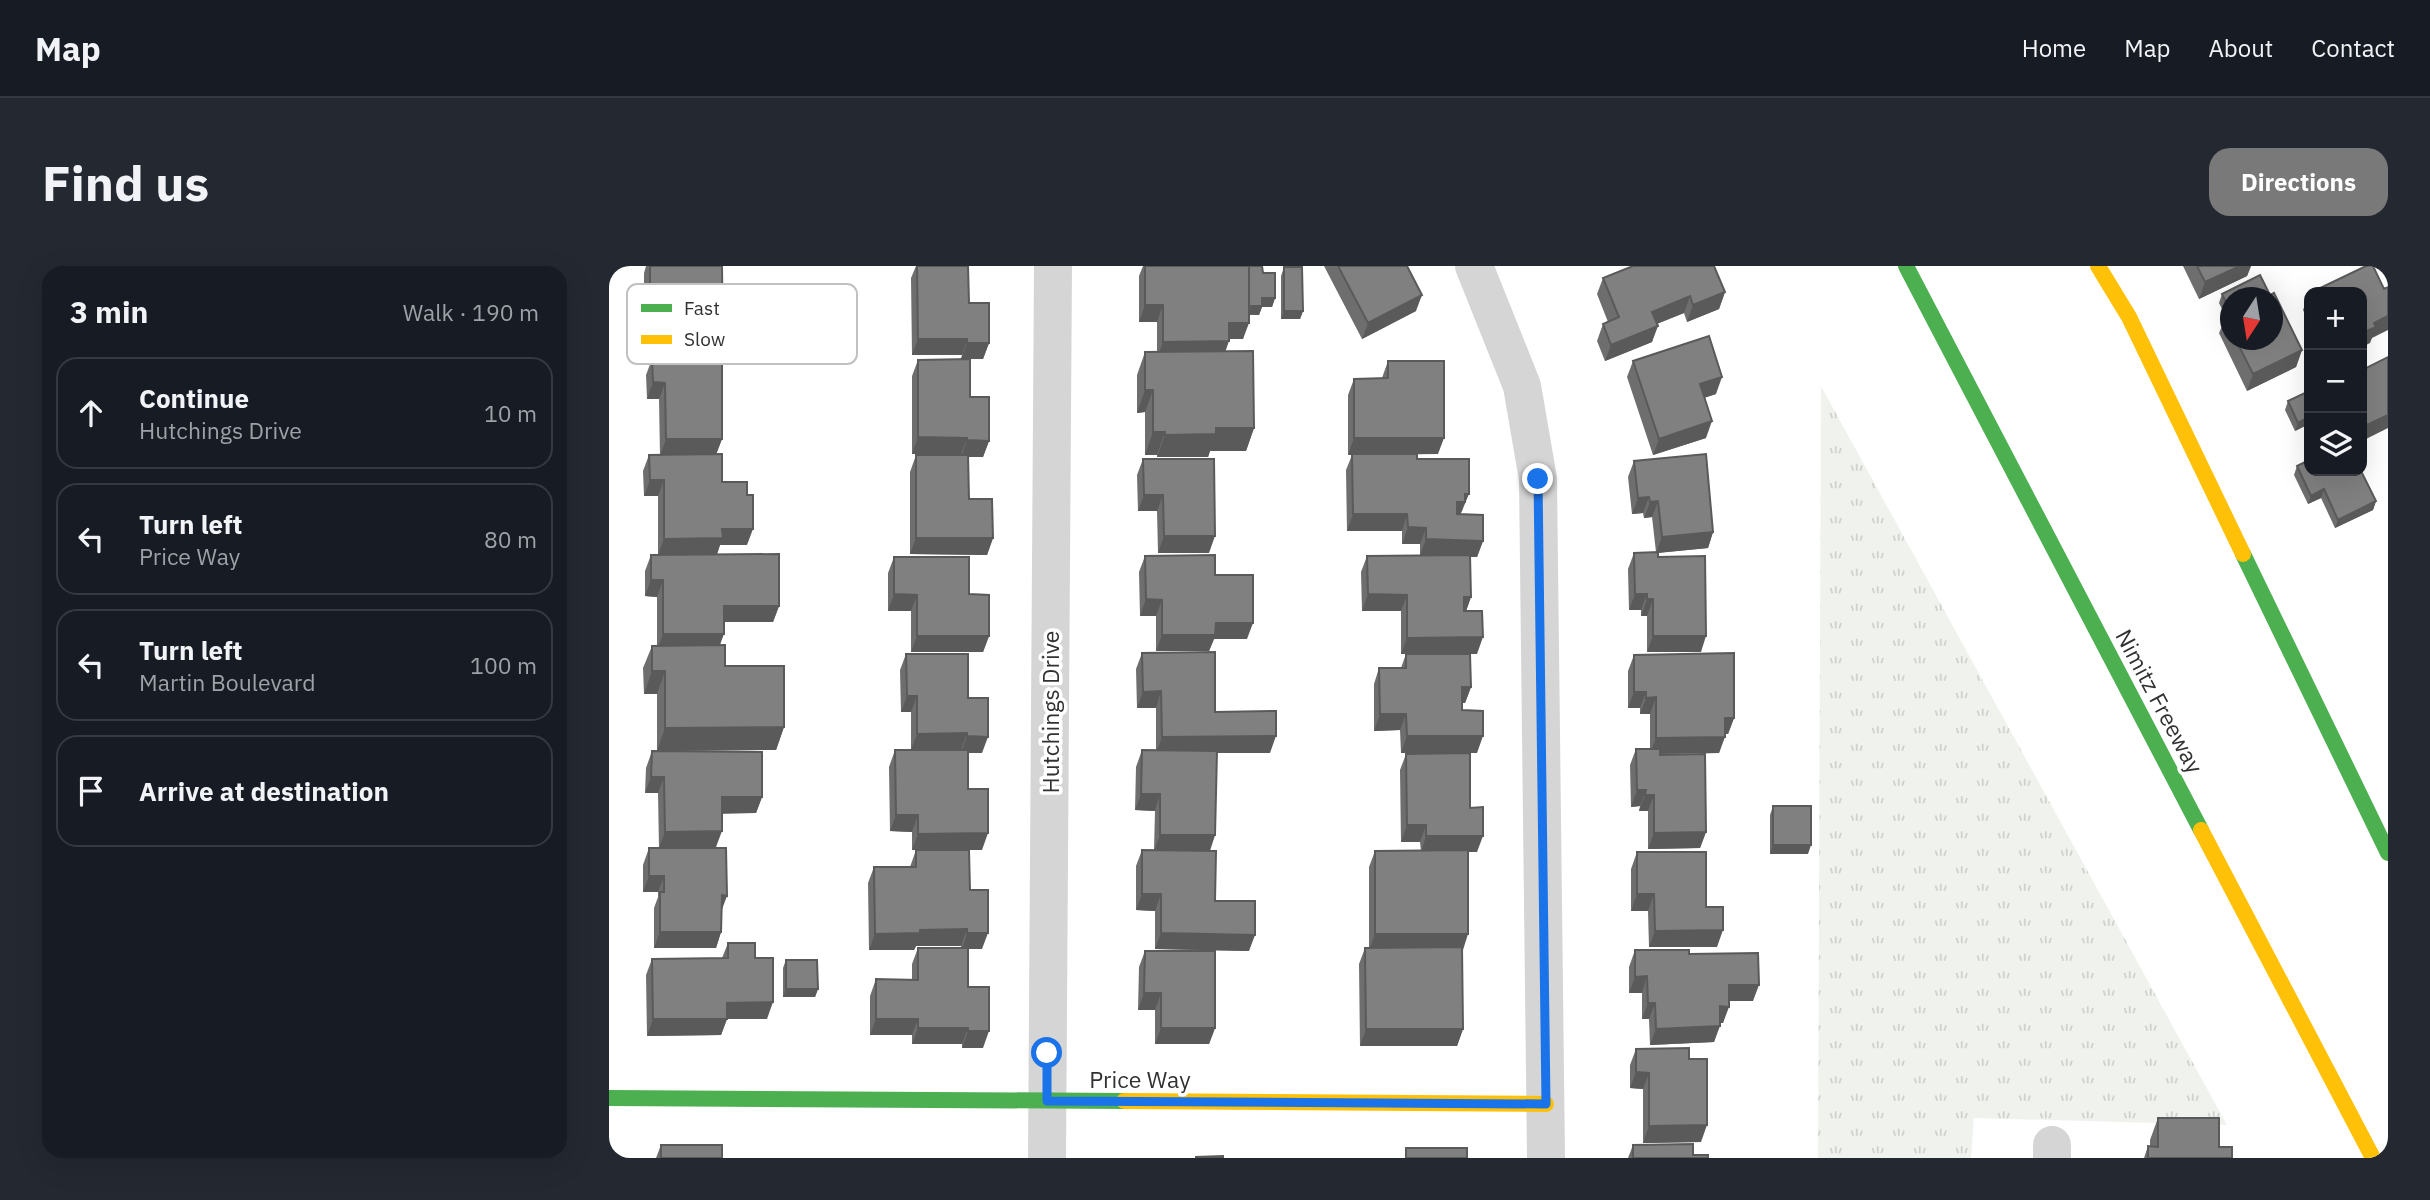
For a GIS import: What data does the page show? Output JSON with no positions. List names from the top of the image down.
{
  "streets": {
    "main road": ["Nimitz Freeway", "Price Way"],
    "street": ["Hutchings Drive"]
  },
  "crossings": [
    ["Hutchings Drive", "Price Way"]
  ],
  "legend": ["Fast", "Slow"],
  "north": "bottom",
  "page": {
    "header": "Map",
    "nav": [
      "Home",
      "Map",
      "About",
      "Contact"
    ],
    "buttons": "Directions",
    "title": "Find us",
    "heading": ["3 min", "Walk · 190 m"],
    "map_buttons": ["+", "−"],
    "list": [
      ["Continue", "Hutchings Drive", "10 m"],
      ["Turn left", "Price Way", "80 m"],
      ["Turn left", "Martin Boulevard", "100 m"],
      "Arrive at destination"
    ]
  }
}
